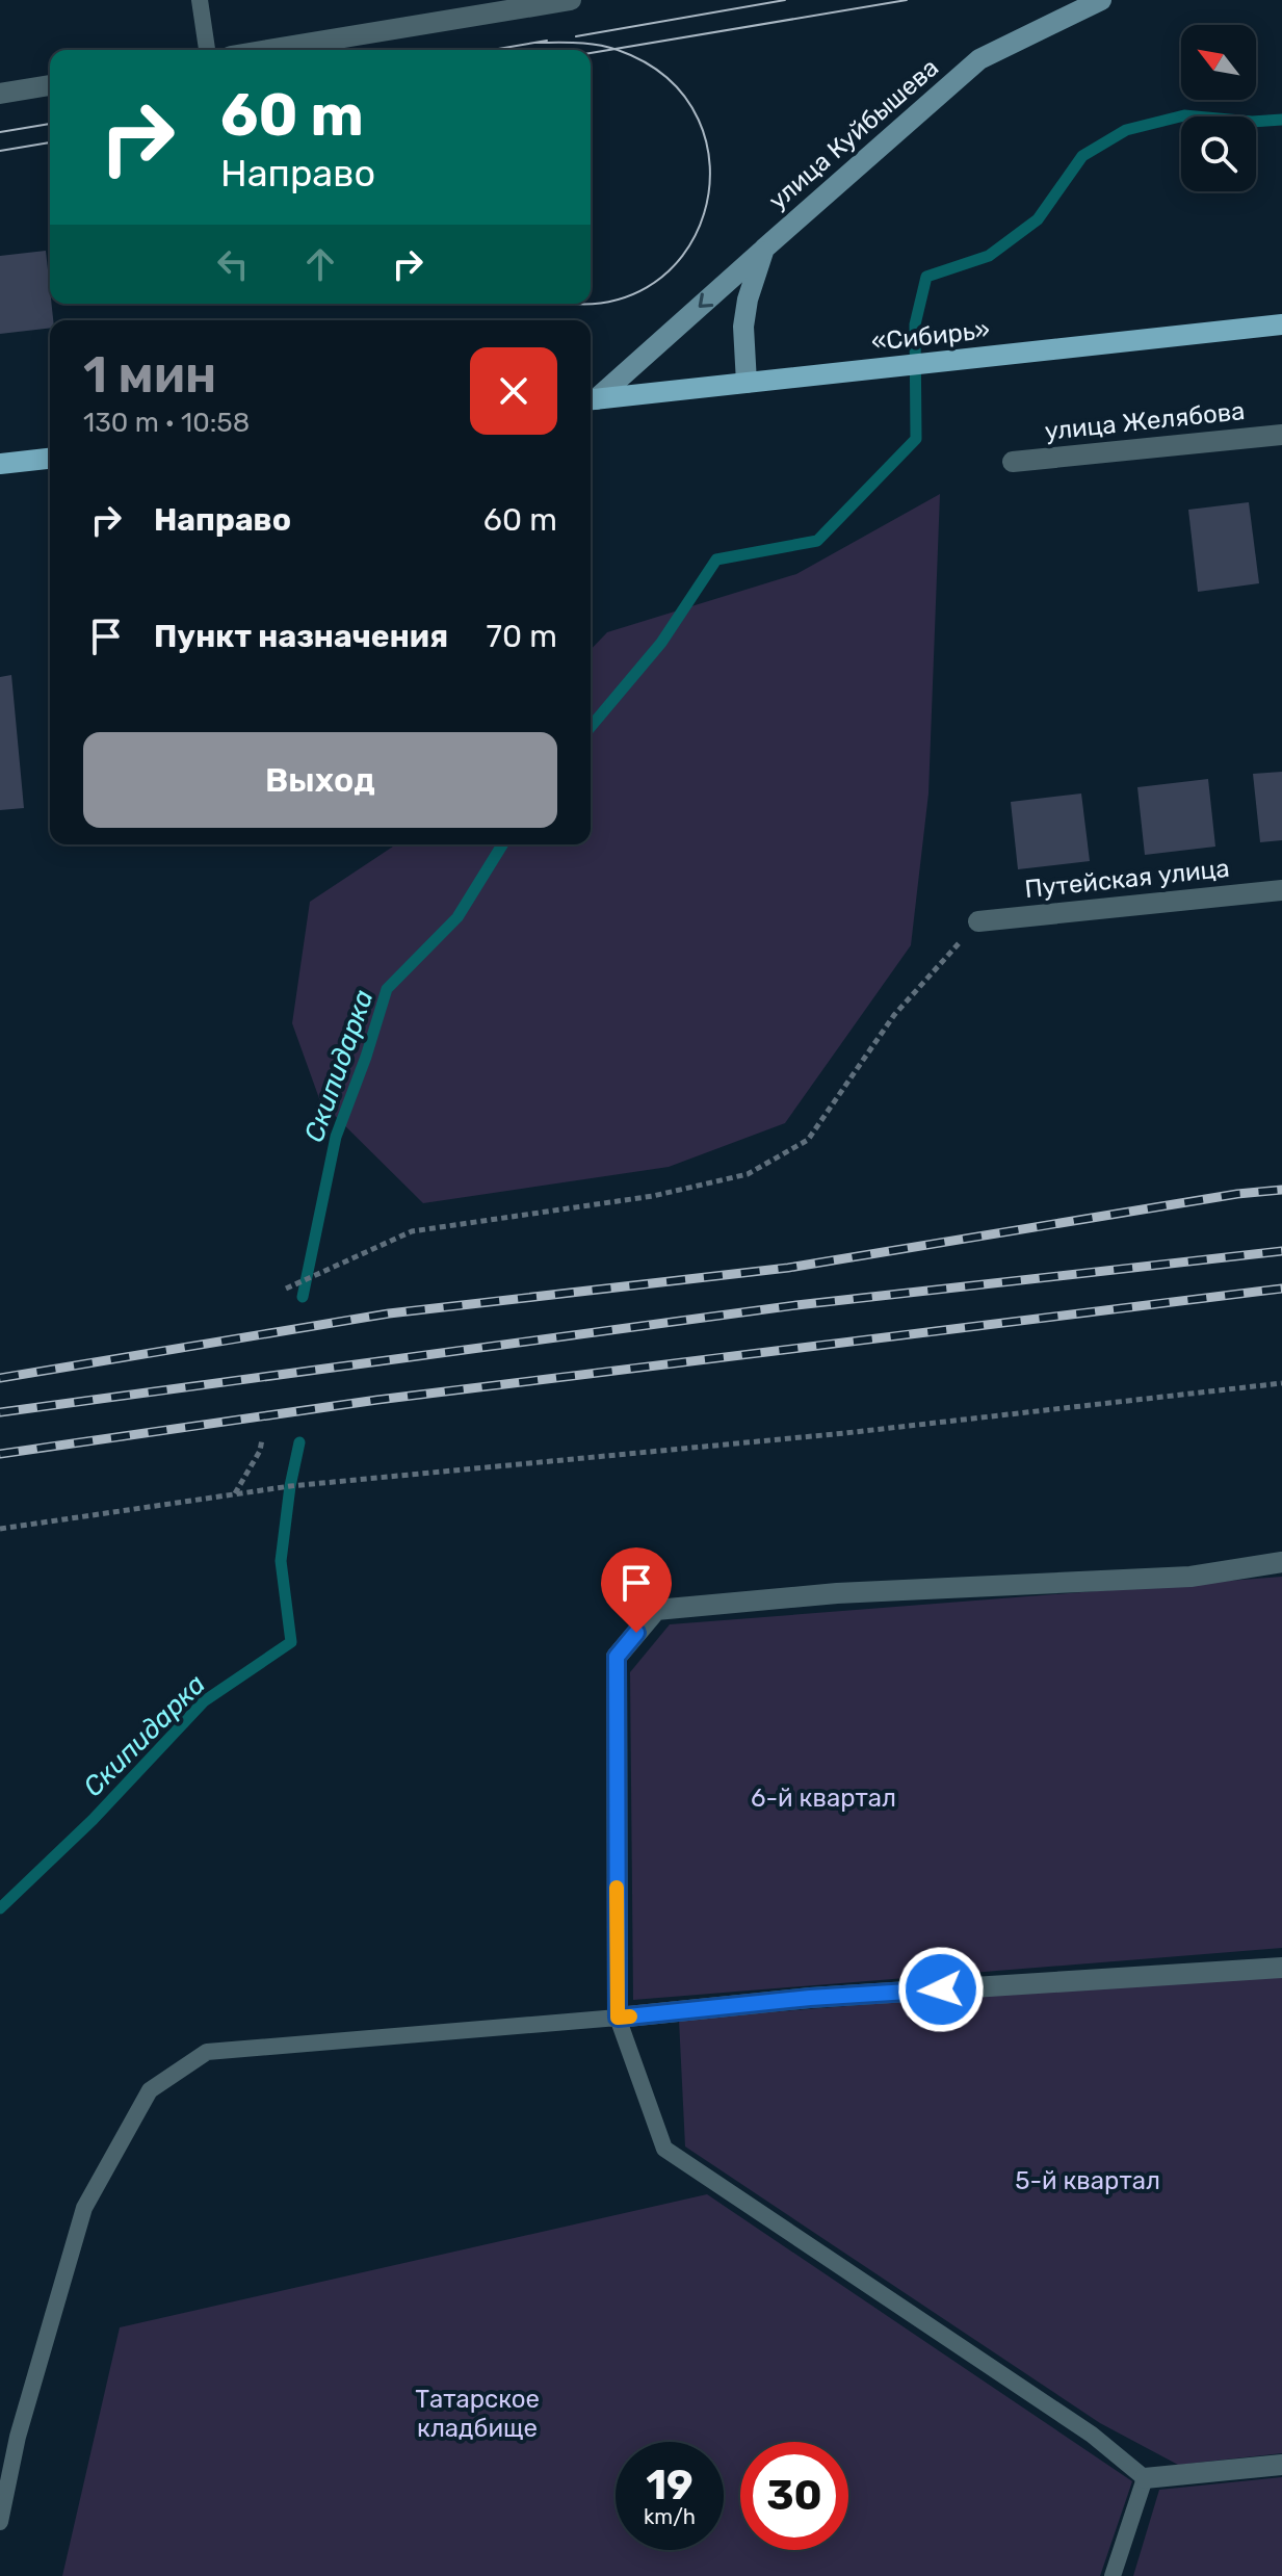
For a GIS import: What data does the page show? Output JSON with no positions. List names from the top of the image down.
{
  "streets": {
    "main road": ["«Сибирь»"],
    "street": ["улица Куйбышева", "улица Желябова", "Путейская улица"]
  },
  "crossings": [
    ["улица Куйбышева", "«Сибирь»"]
  ],
  "water": ["Скипидарка"],
  "parks": ["6-й квартал", "5-й квартал", "Татарское кладбище"],
  "north": "top left",
  "page": {
    "turn": ["60 m", "Направо"],
    "heading": ["1 мин", "130 m · 10:58"],
    "list": [
      {
        "name": "Направо",
        "value": "60 m"
      },
      {
        "name": "Пункт назначения",
        "value": "70 m"
      }
    ],
    "buttons": "Выход",
    "speed": "19 km/h",
    "limit": "30"
  }
}
